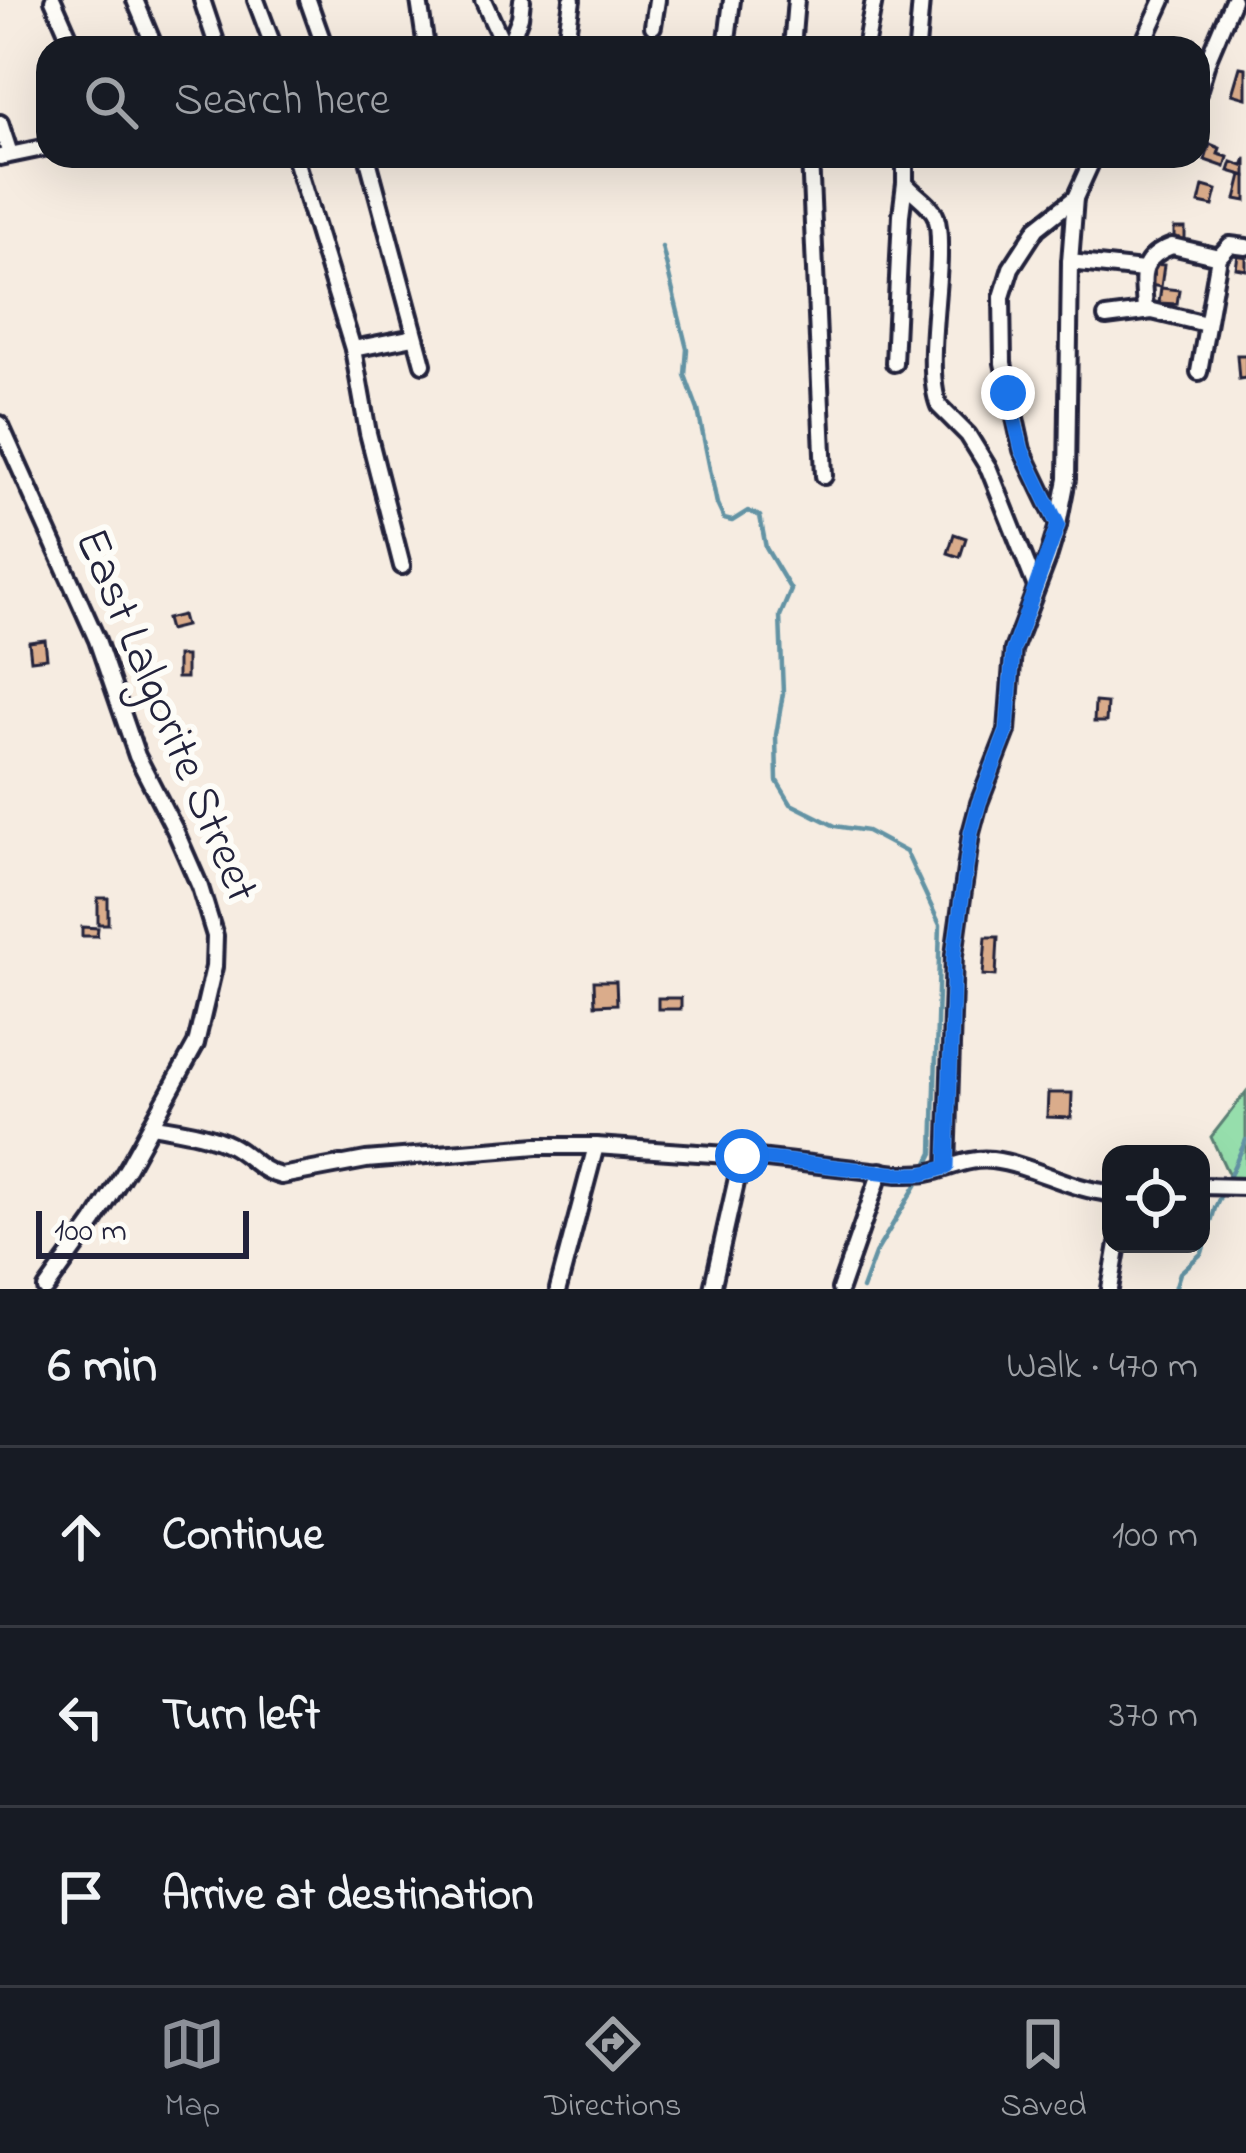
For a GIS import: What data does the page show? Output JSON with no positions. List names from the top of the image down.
{
  "streets": {
    "street": ["East Lalgorite Street"]
  },
  "scale_bar": "100 m",
  "page": {
    "search": "Search here",
    "scale": "100 m",
    "heading": ["6 min", "Walk · 470 m"],
    "list": [
      ["Continue", "100 m"],
      ["Turn left", "370 m"],
      "Arrive at destination"
    ],
    "nav": ["Map", "Directions", "Saved"]
  }
}
